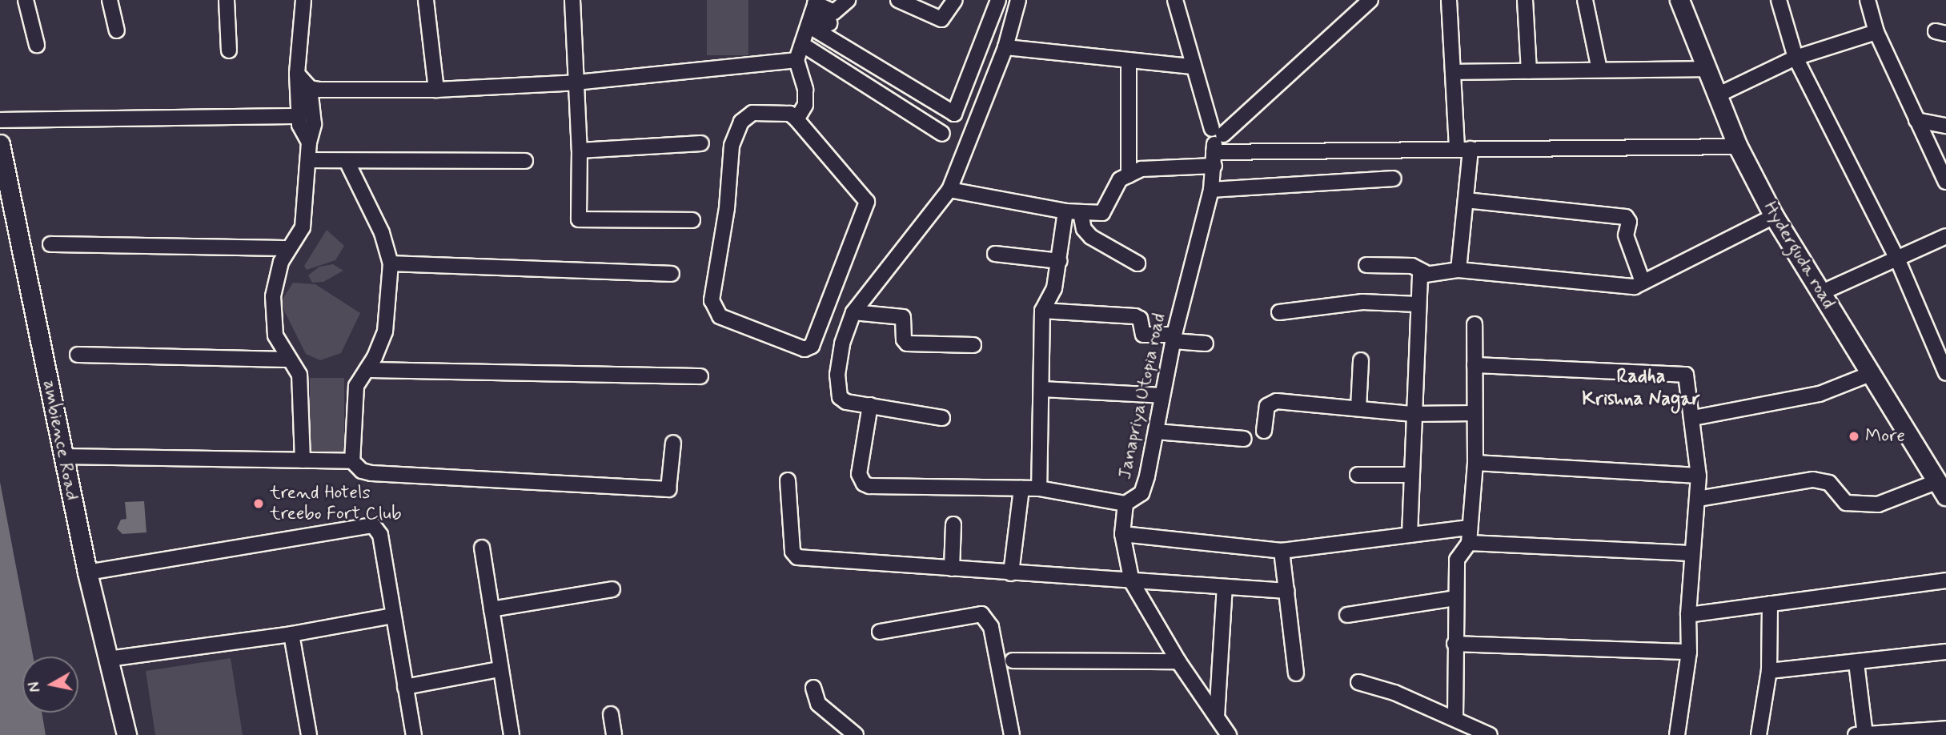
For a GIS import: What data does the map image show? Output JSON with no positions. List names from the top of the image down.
{
  "streets": {
    "street": ["Hyderguda road", "Janapriya Utopia road", "ambience Road"]
  },
  "districts": ["Radha Krishna Nagar"],
  "places": ["More", "trend Hotels treebo Fort Club"],
  "north": "left"
}
